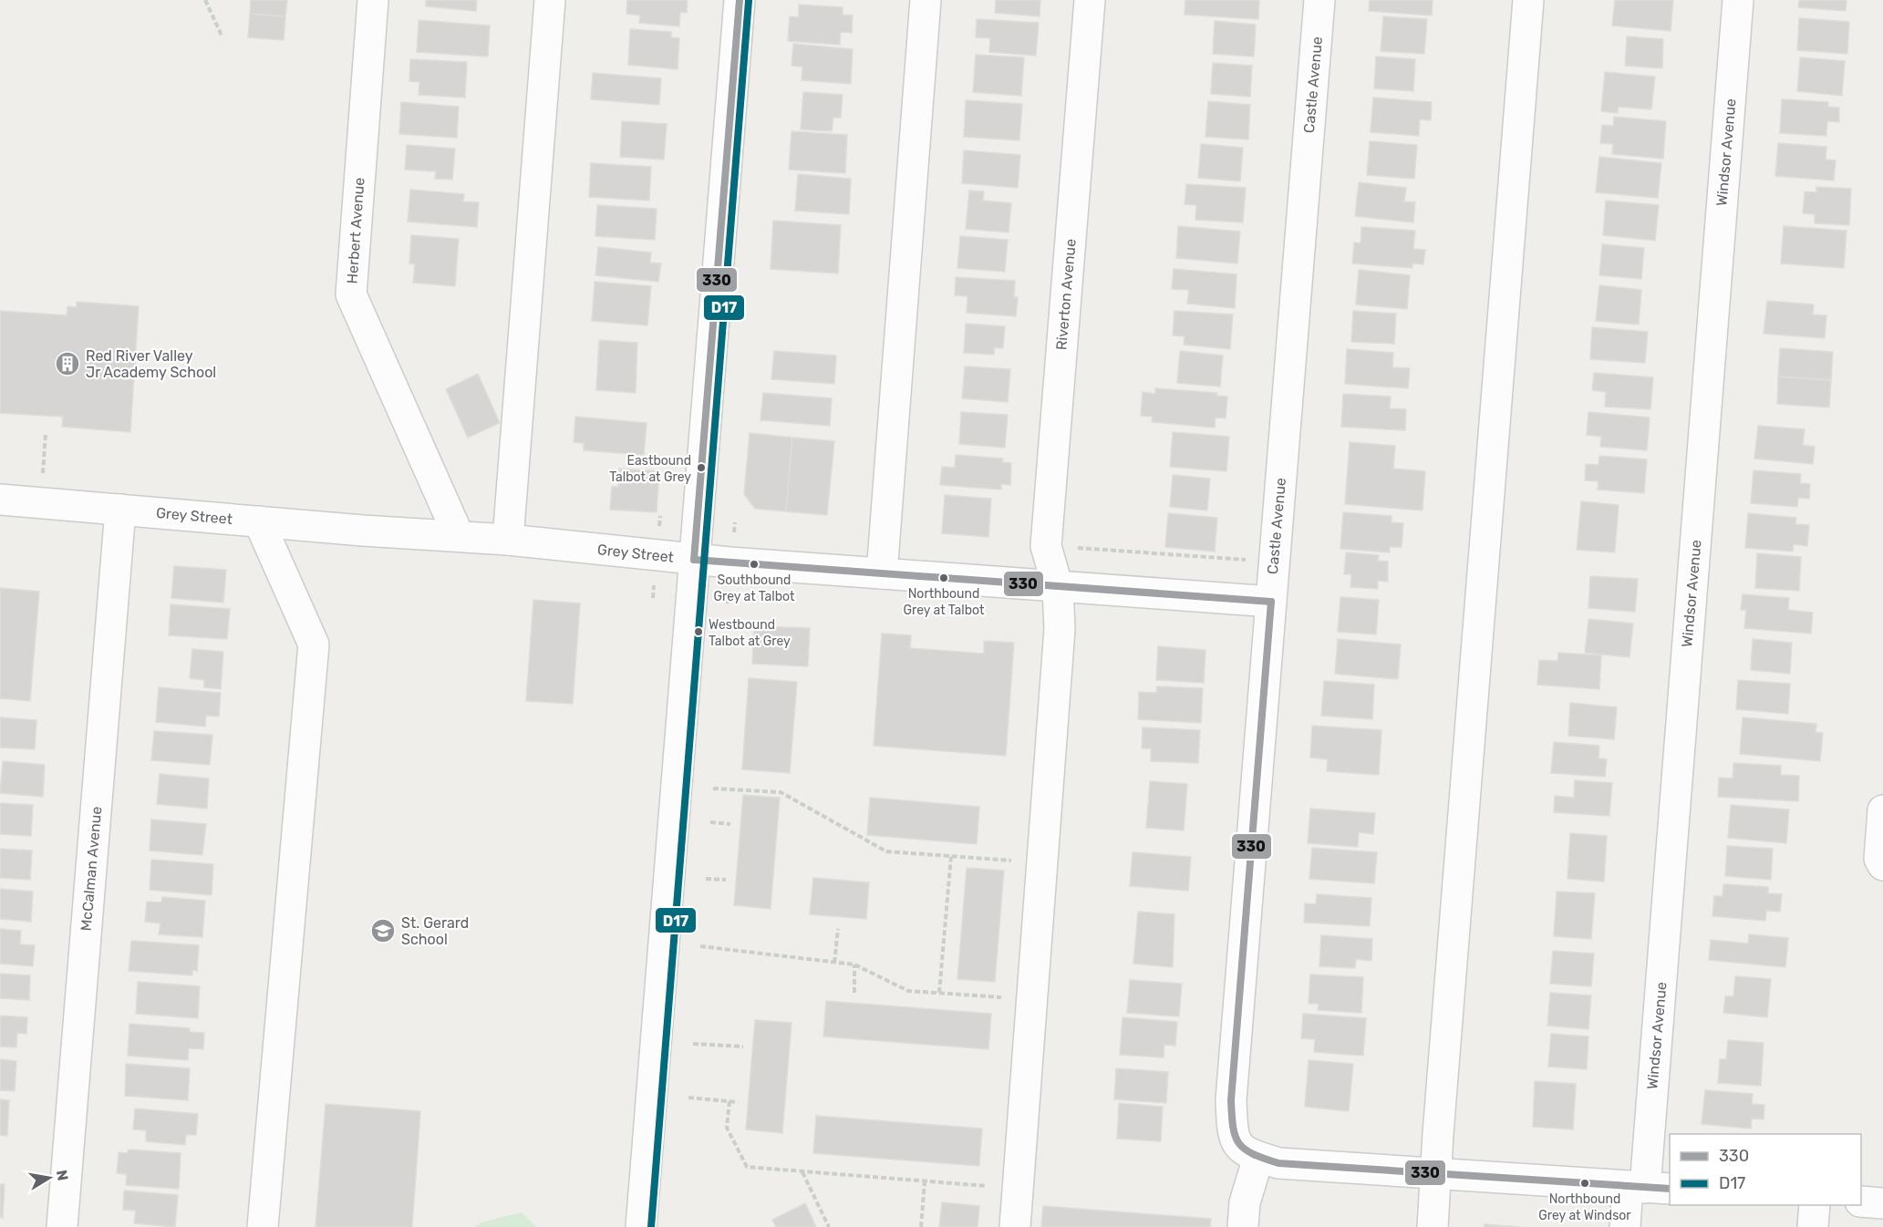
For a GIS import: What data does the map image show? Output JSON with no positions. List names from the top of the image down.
{
  "streets": {
    "street": [
      "Castle Avenue",
      "Windsor Avenue",
      "Herbert Avenue",
      "Riverton Avenue",
      "Grey Street",
      "McCalman Avenue"
    ]
  },
  "crossings": [
    ["Castle Avenue", "Grey Street"],
    ["Herbert Avenue", "Grey Street"],
    ["Riverton Avenue", "Grey Street"],
    ["Grey Street", "McCalman Avenue"]
  ],
  "places": {
    "building": ["Red River Valley Jr Academy School"],
    "other": [
      "Eastbound Talbot at Grey",
      "Southbound Grey at Talbot",
      "Northbound Grey at Talbot",
      "Westbound Talbot at Grey",
      "Northbound Grey at Windsor"
    ],
    "school or university": ["St. Gerard School"]
  },
  "lines": ["transit line 330", "transit line D17"],
  "legend": ["330", "D17"],
  "north": "right"
}
